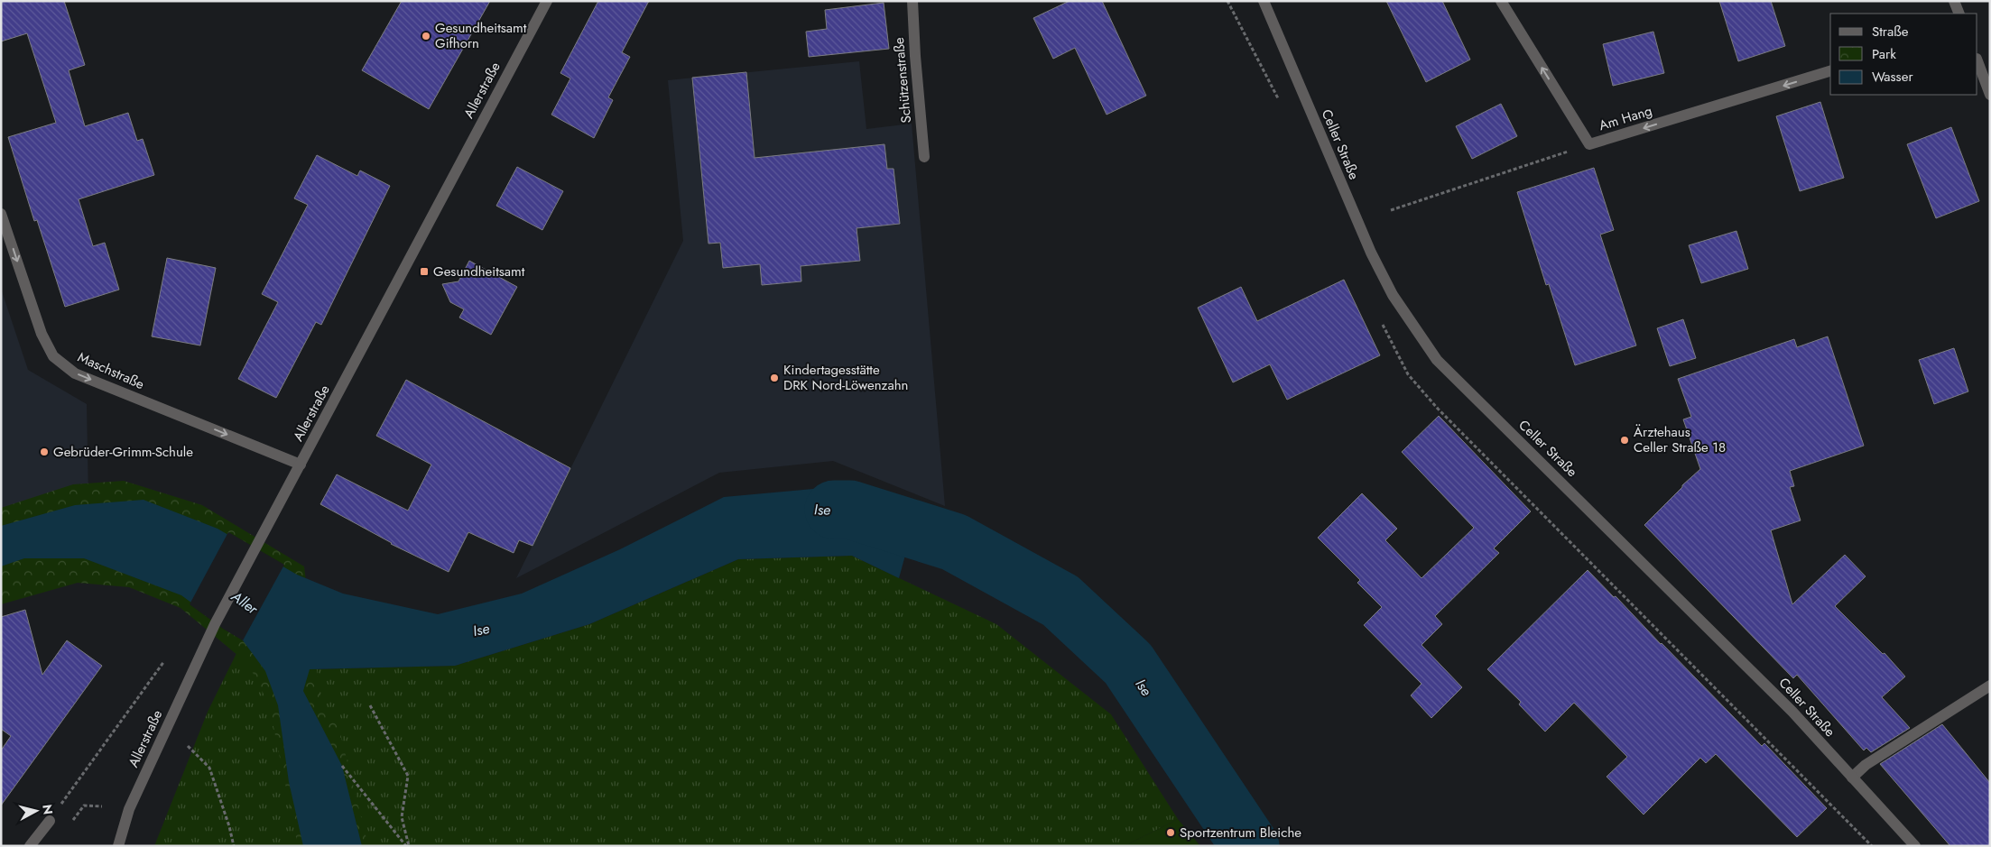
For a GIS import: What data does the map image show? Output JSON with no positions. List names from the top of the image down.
{
  "streets": {
    "street": [
      "Schützenstraße",
      "Allerstraße",
      "Am Hang",
      "Celler Straße",
      "Maschstraße"
    ]
  },
  "crossings": [
    ["Allerstraße", "Maschstraße"]
  ],
  "one_way": ["Am Hang", "Maschstraße"],
  "water": ["Ise", "Aller"],
  "places": {
    "other": [
      "Gesundheitsamt Gifhorn",
      "Kindertagesstätte DRK Nord-Löwenzahn",
      "Ärztehaus Celler Straße 18",
      "Gebrüder-Grimm-Schule",
      "Sportzentrum Bleiche"
    ],
    "transit": ["Gesundheitsamt"]
  },
  "legend": ["Straße", "Park", "Wasser"],
  "north": "right"
}
